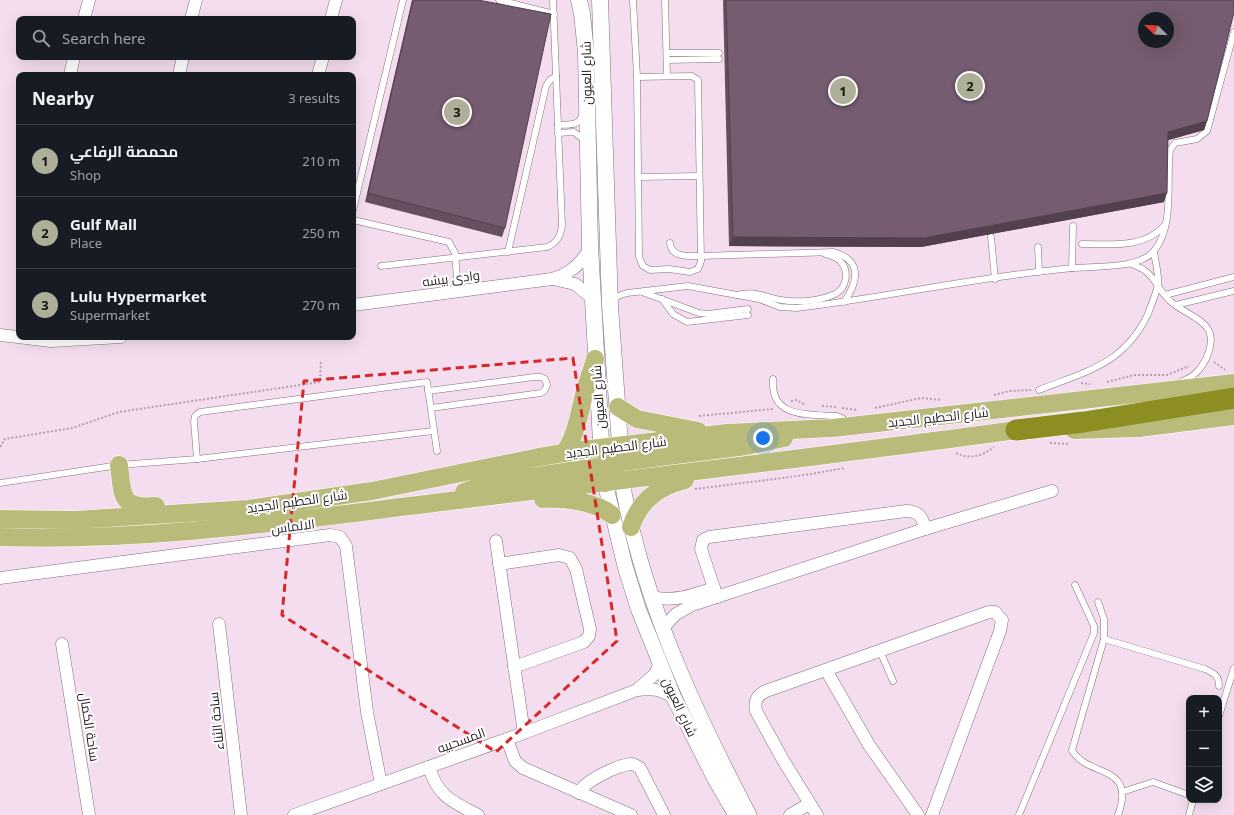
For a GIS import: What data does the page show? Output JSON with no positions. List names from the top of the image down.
{
  "streets": {
    "main road": ["شارع العيون", "شارع الحطيم الجديد"],
    "street": [
      "وادى بيشه",
      "الالماس",
      "ساحة الثناء",
      "ساحة الكمال",
      "المسحبيه"
    ]
  },
  "crossings": [
    ["شارع العيون", "وادى بيشه"],
    ["شارع العيون", "شارع الحطيم الجديد"],
    ["شارع العيون", "المسحبيه"],
    ["الالماس", "المسحبيه"]
  ],
  "north": "top left",
  "page": {
    "search": "Search here",
    "pins": ["2", "1", "3"],
    "heading": ["Nearby", "3 results"],
    "list": [
      {
        "mark": "1",
        "name": "محمصة الرفاعي",
        "note": "Shop",
        "value": "210 m"
      },
      {
        "mark": "2",
        "name": "Gulf Mall",
        "note": "Place",
        "value": "250 m"
      },
      {
        "mark": "3",
        "name": "Lulu Hypermarket",
        "note": "Supermarket",
        "value": "270 m"
      }
    ],
    "map_buttons": ["+", "−"]
  }
}
